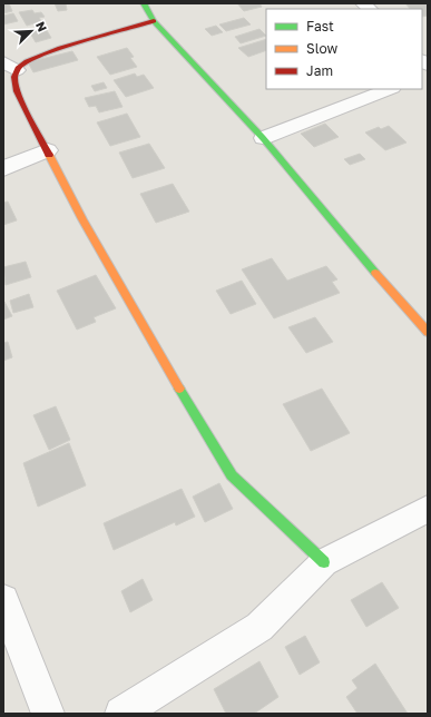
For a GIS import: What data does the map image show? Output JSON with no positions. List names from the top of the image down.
{
  "legend": ["Fast", "Slow", "Jam"],
  "north": "top right"
}
